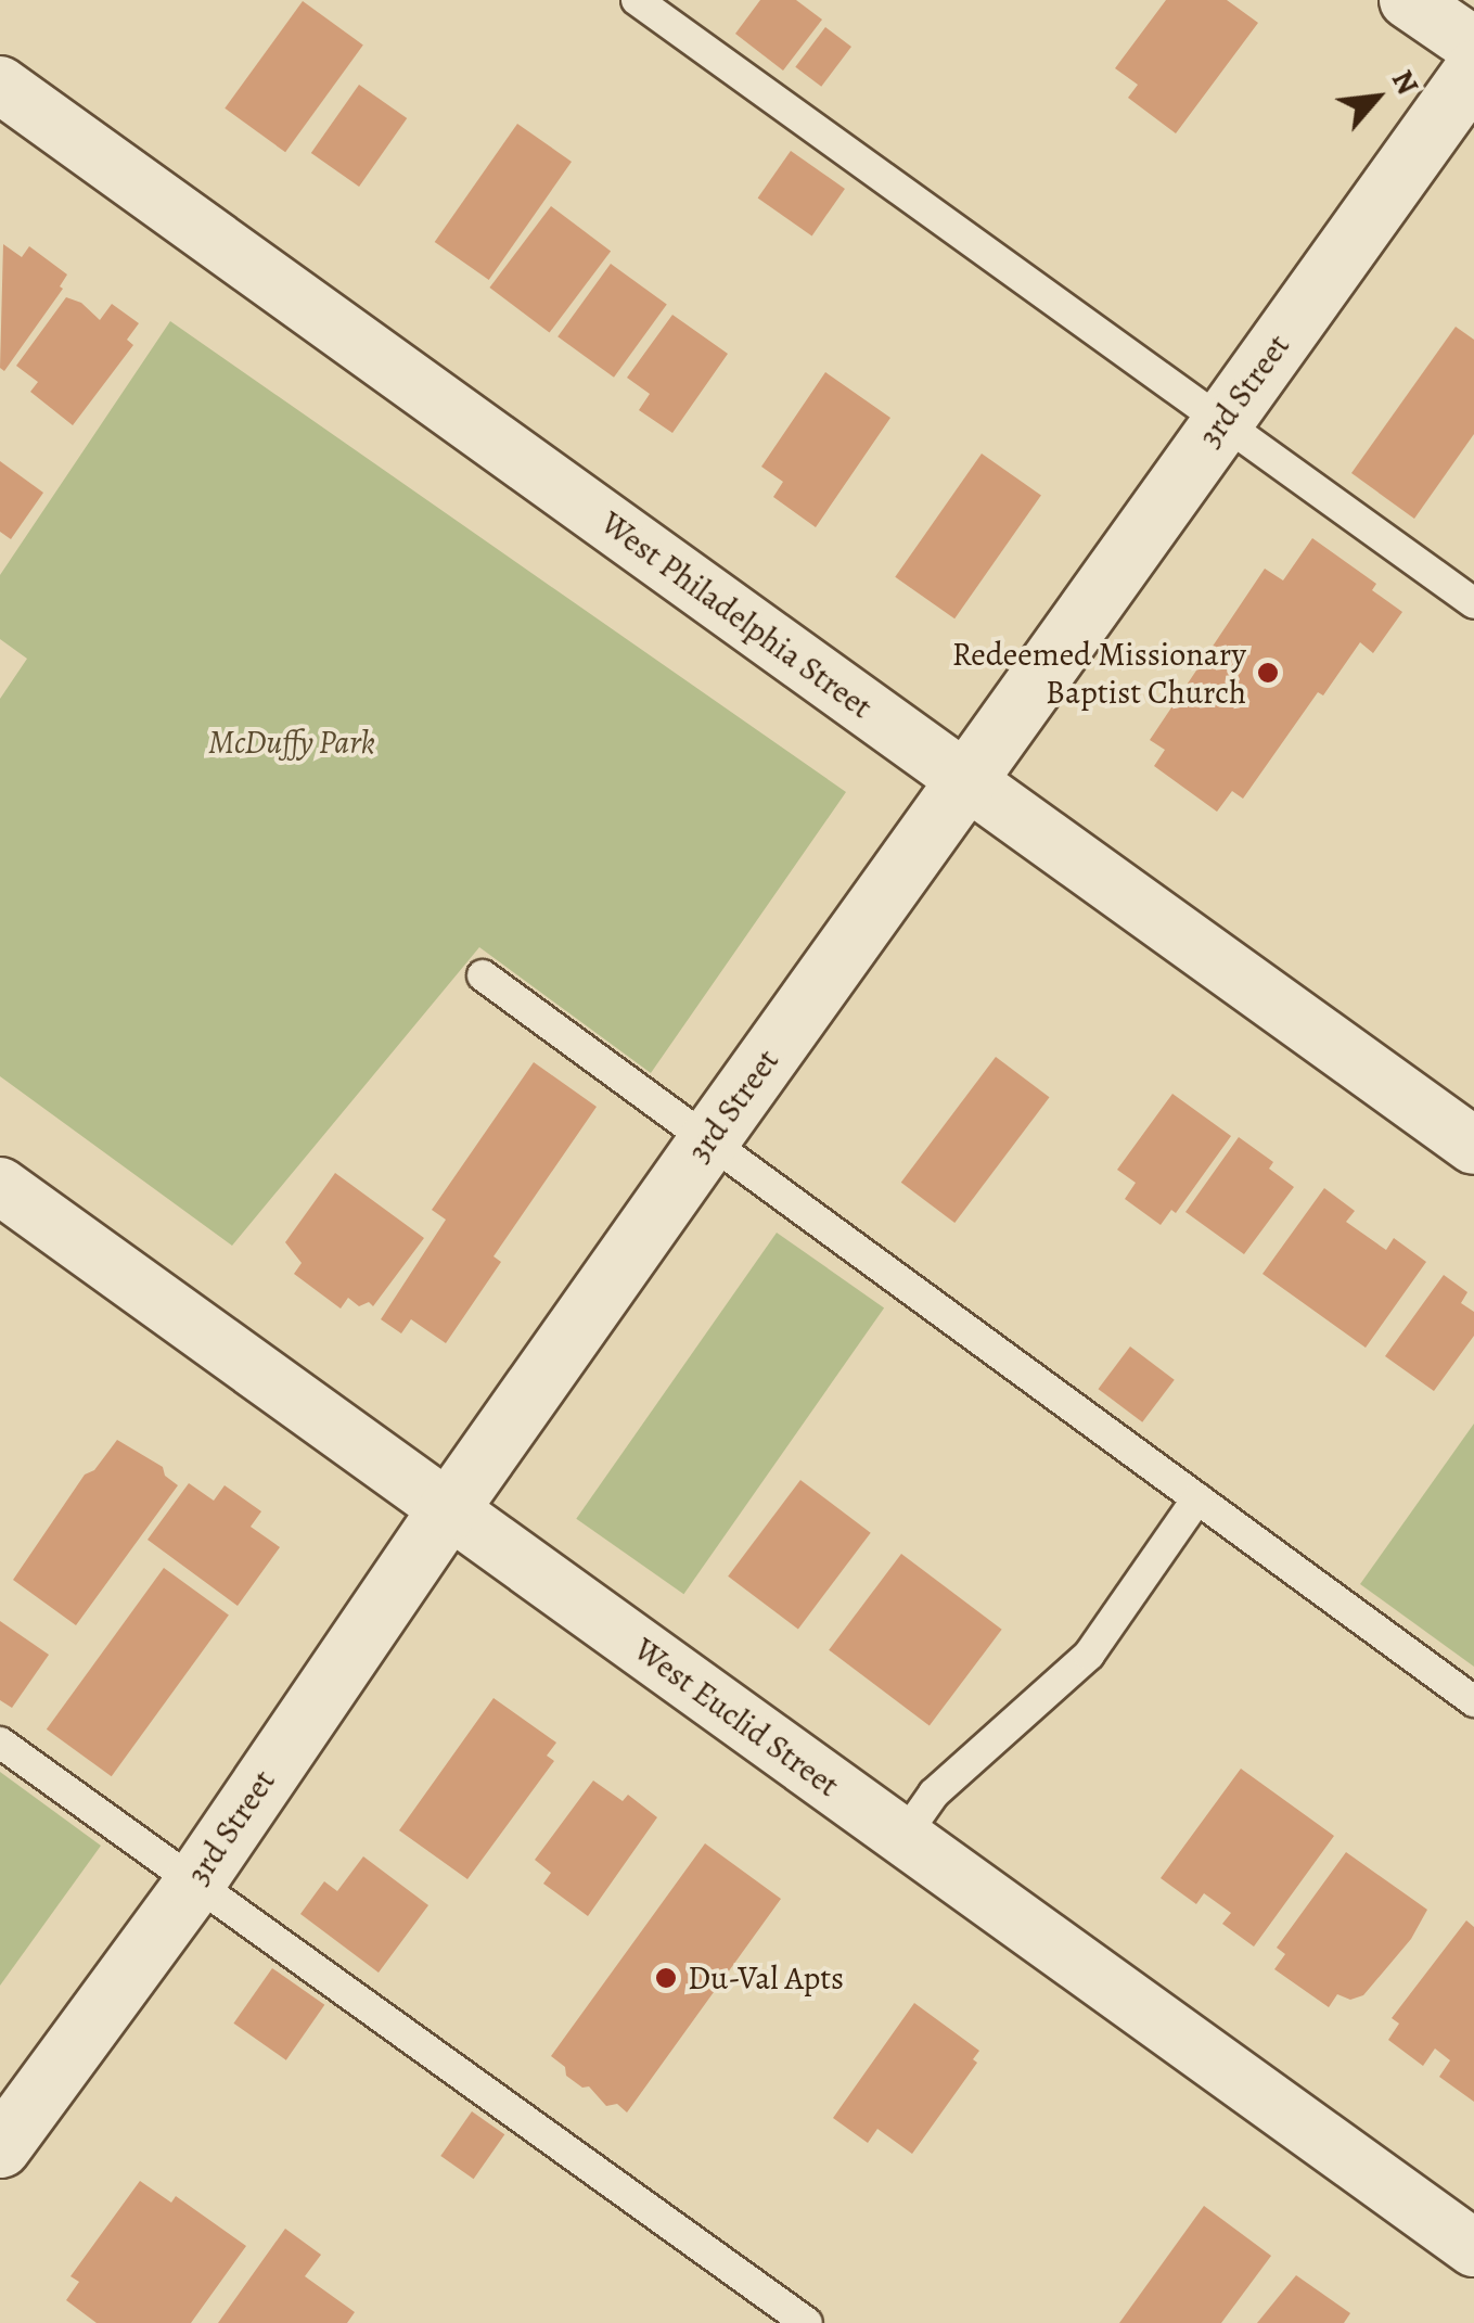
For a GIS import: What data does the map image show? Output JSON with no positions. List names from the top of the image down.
{
  "streets": {
    "street": ["3rd Street", "West Philadelphia Street", "West Euclid Street"]
  },
  "crossings": [
    ["3rd Street", "West Philadelphia Street"],
    ["3rd Street", "West Euclid Street"]
  ],
  "parks": ["McDuffy Park"],
  "places": ["Redeemed Missionary Baptist Church", "Du-Val Apts"],
  "north": "top right"
}
